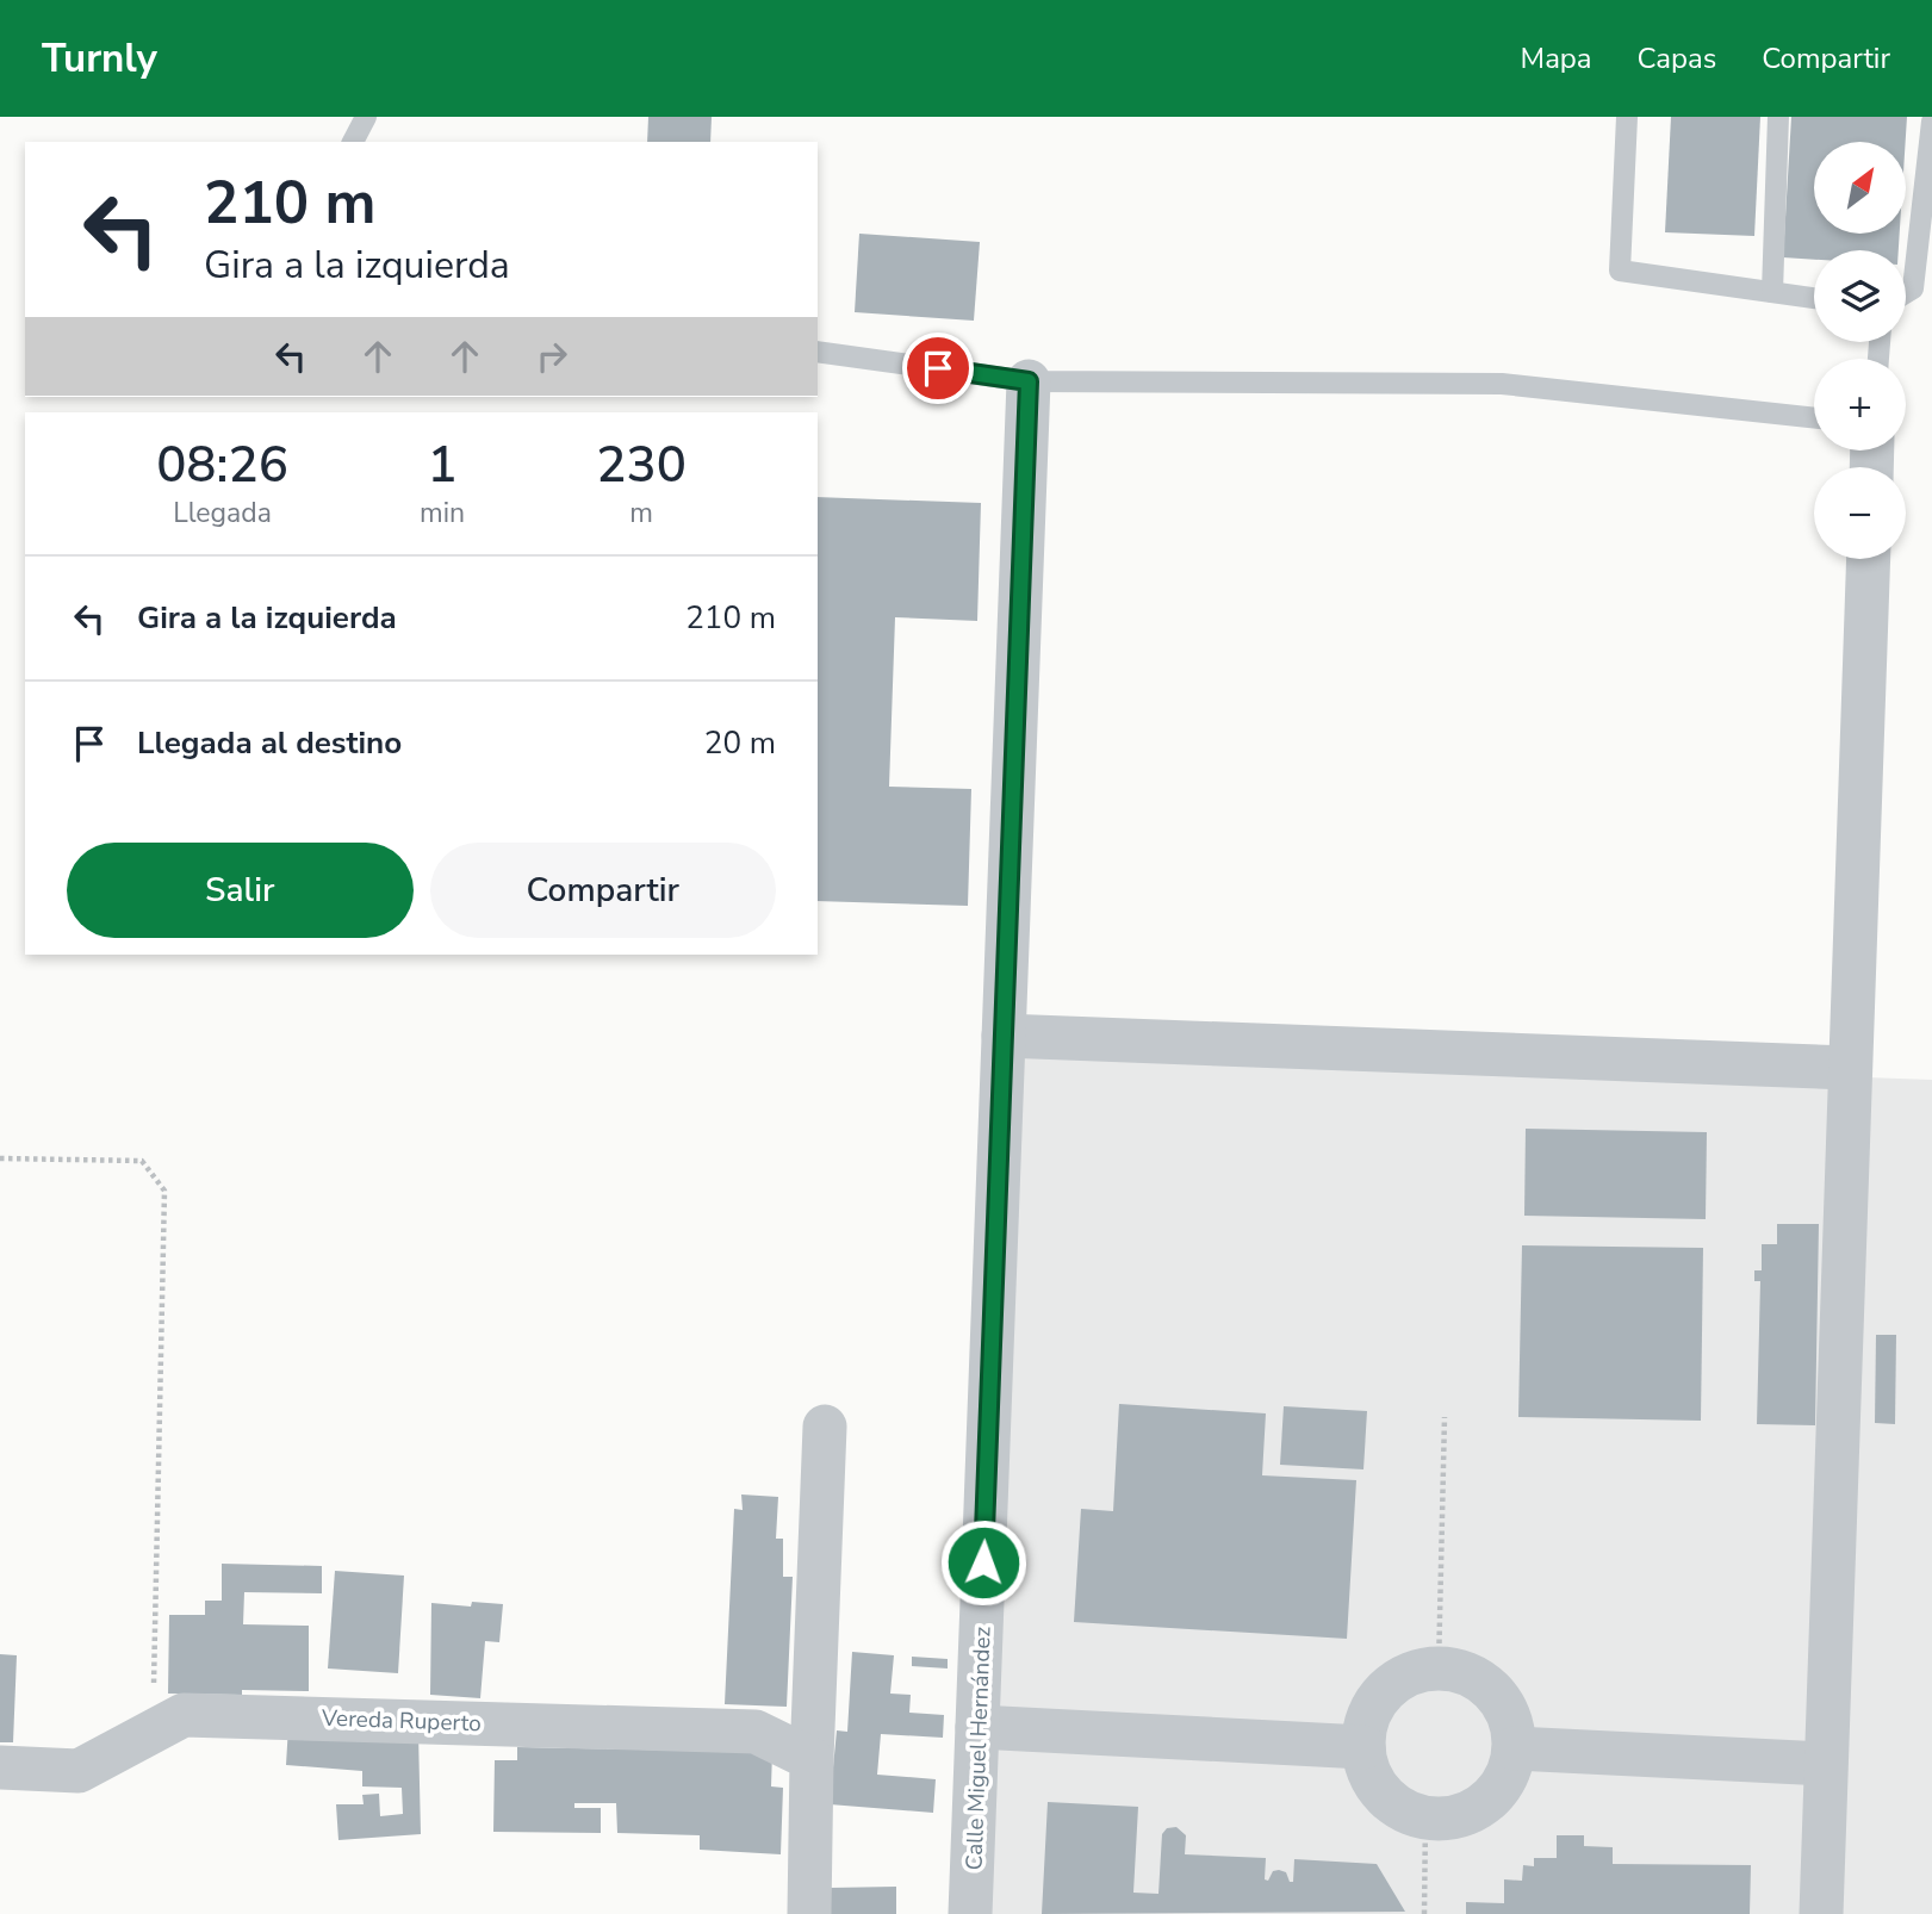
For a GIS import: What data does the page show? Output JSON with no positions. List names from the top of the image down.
{
  "streets": {
    "street": ["Vereda Ruperto", "Calle Miguel Hernández"]
  },
  "north": "top right",
  "page": {
    "header": "Turnly",
    "nav": ["Mapa", "Capas", "Compartir"],
    "map_buttons": ["+", "−"],
    "turn": ["210 m", "Gira a la izquierda"],
    "eta": [
      "08:26",
      "Llegada",
      "1",
      "min",
      "230",
      "m"
    ],
    "list": [
      {
        "name": "Gira a la izquierda",
        "value": "210 m"
      },
      {
        "name": "Llegada al destino",
        "value": "20 m"
      }
    ],
    "buttons": ["Salir", "Compartir"]
  }
}
